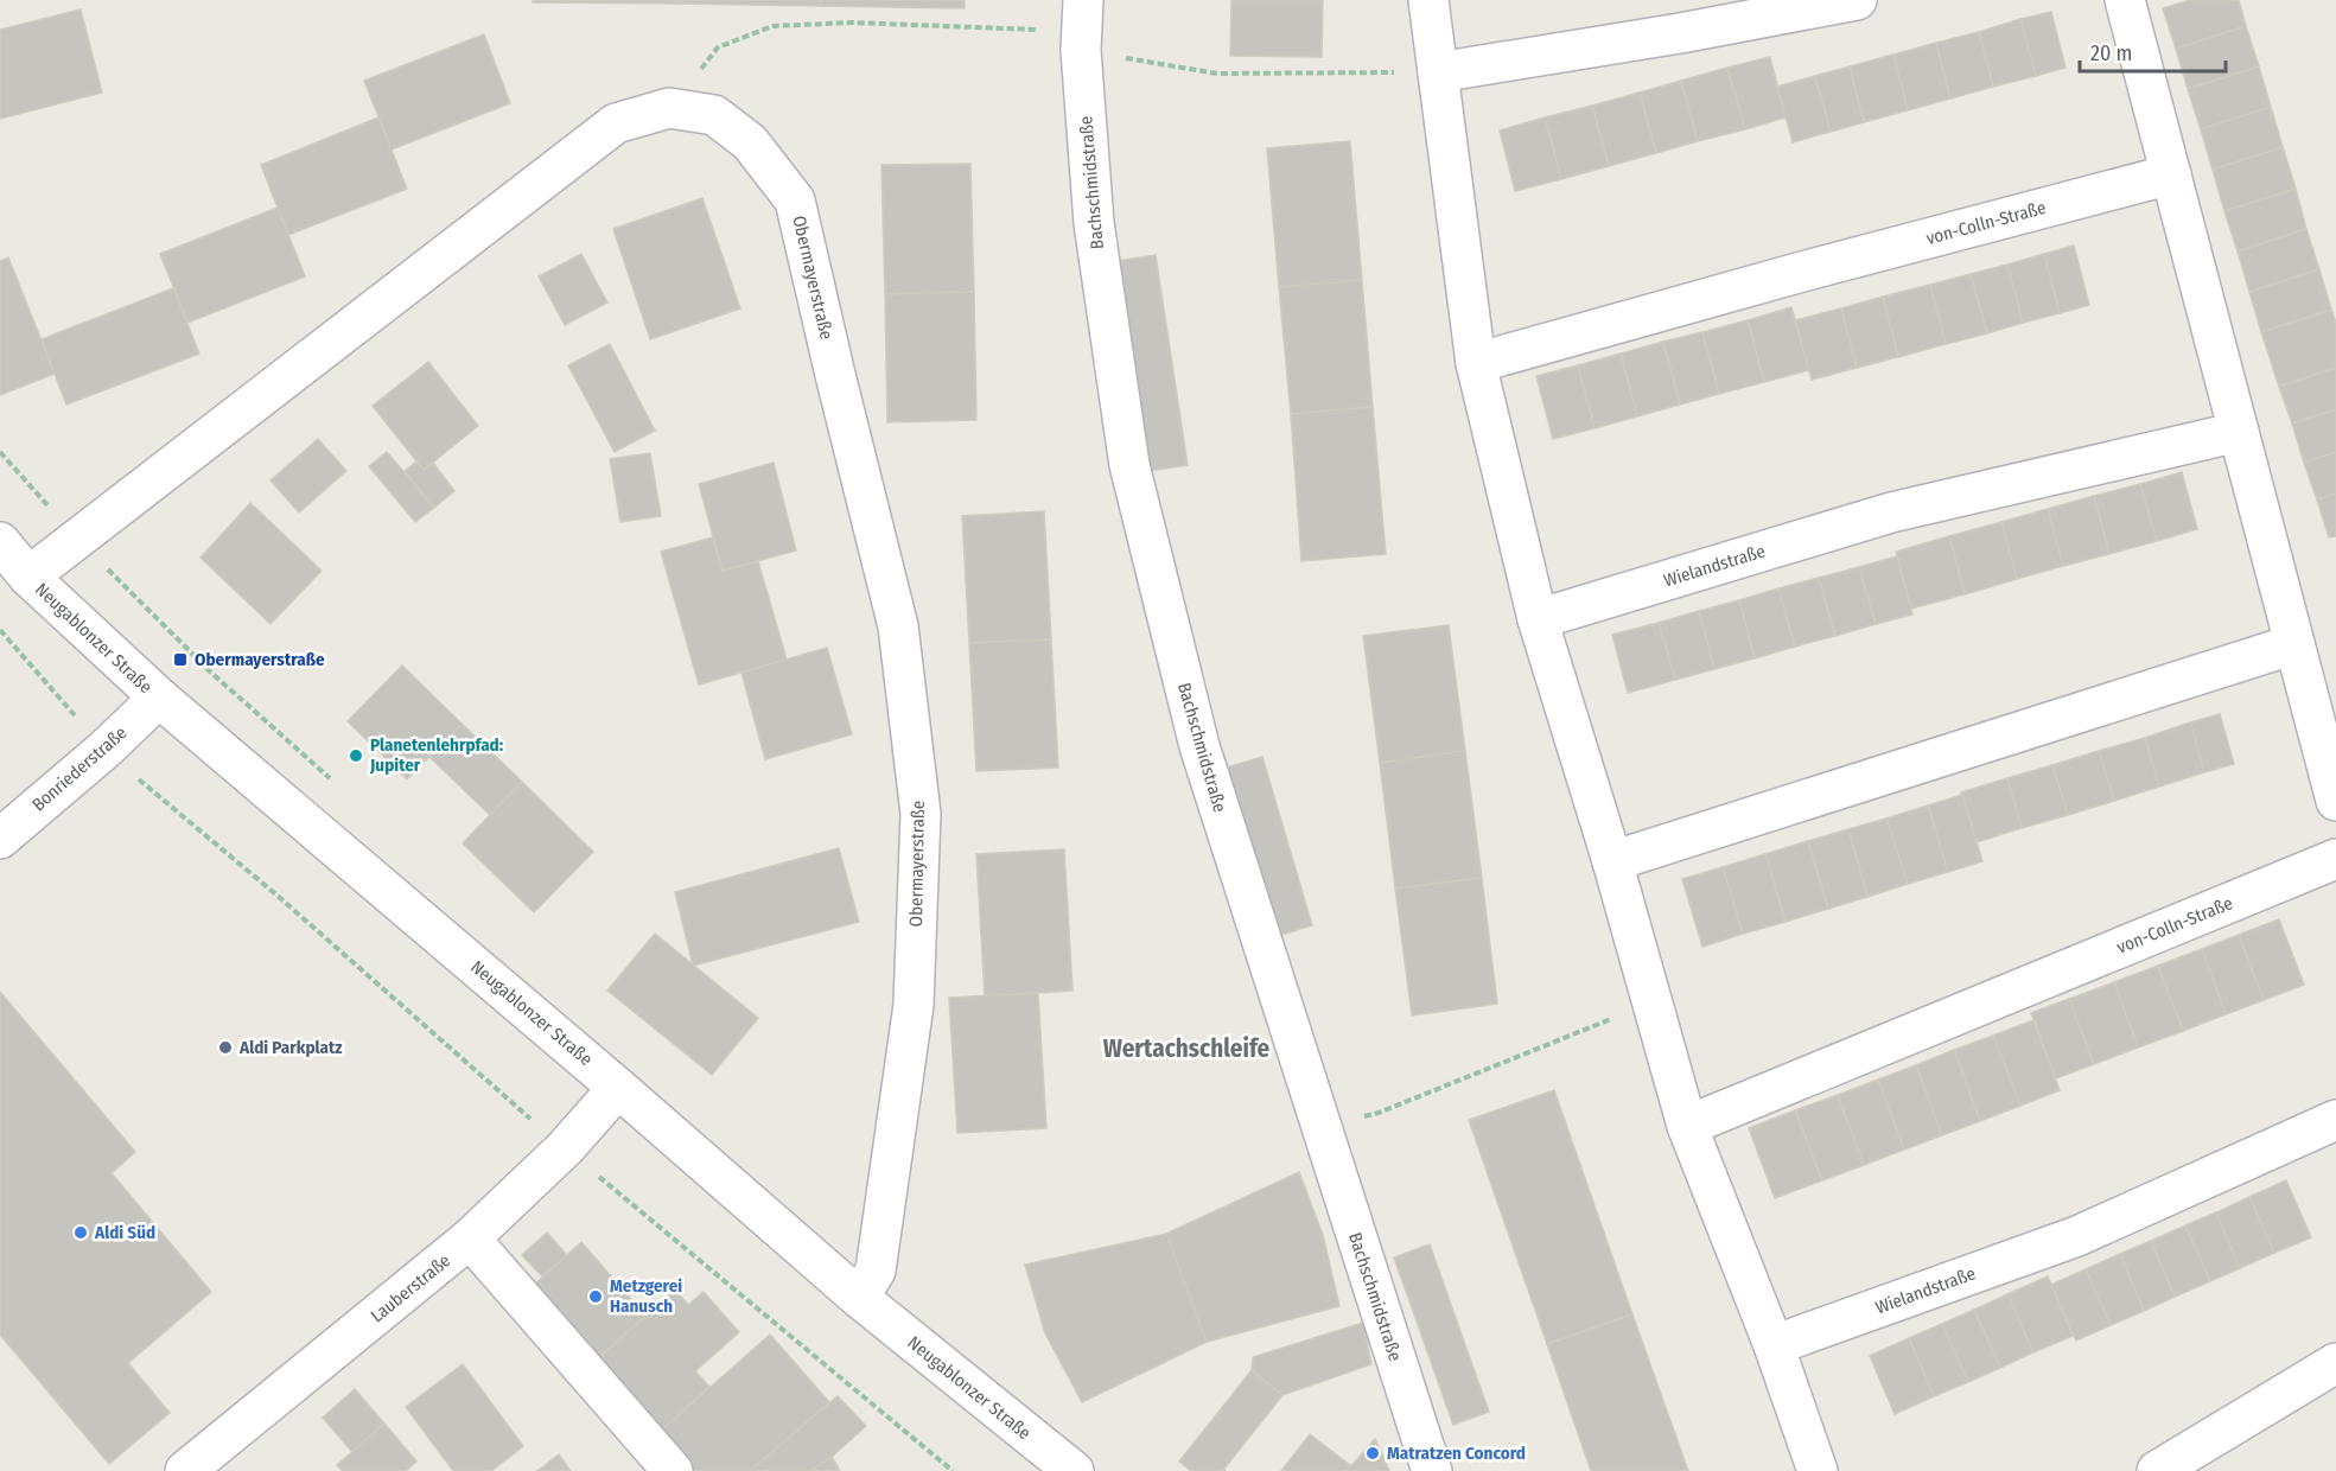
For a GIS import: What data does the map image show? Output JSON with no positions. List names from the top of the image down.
{
  "streets": {
    "street": [
      "Bachschmidstraße",
      "von-Colln-Straße",
      "Obermayerstraße",
      "Wielandstraße",
      "Neugablonzer Straße",
      "Bonriederstraße",
      "Lauberstraße"
    ]
  },
  "crossings": [
    ["Obermayerstraße", "Neugablonzer Straße"],
    ["Neugablonzer Straße", "Bonriederstraße"],
    ["Neugablonzer Straße", "Lauberstraße"]
  ],
  "districts": ["Wertachschleife"],
  "places": {
    "transit": ["Obermayerstraße"],
    "other": [
      "Planetenlehrpfad: Jupiter",
      "Aldi Parkplatz",
      "Aldi Süd",
      "Metzgerei Hanusch",
      "Matratzen Concord"
    ]
  },
  "scale_bar": "20 m"
}
